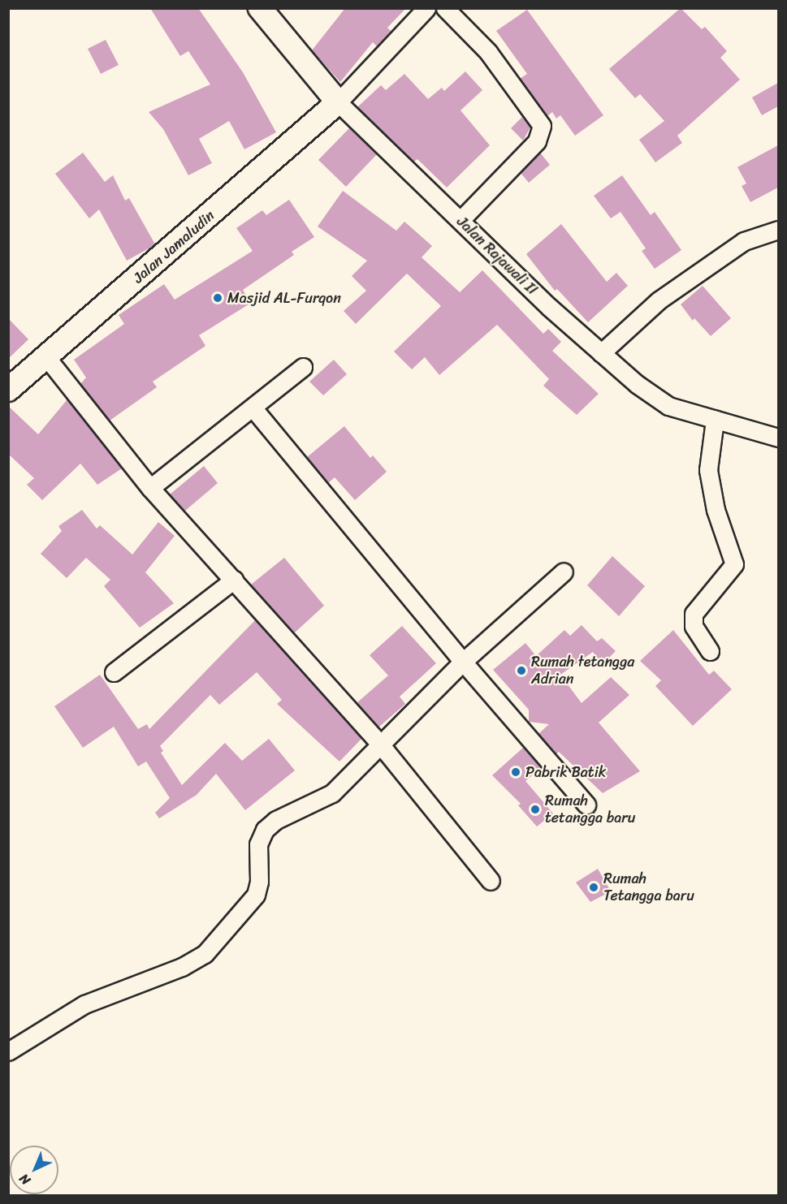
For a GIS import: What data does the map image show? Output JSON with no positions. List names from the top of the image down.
{
  "streets": {
    "street": ["Jalan Jamaludin", "Jalan Rajawali II"]
  },
  "crossings": [
    ["Jalan Jamaludin", "Jalan Rajawali II"]
  ],
  "places": [
    "Masjid AL-Furqon",
    "Rumah tetangga Adrian",
    "Pabrik Batik",
    "Rumah tetangga baru",
    "Rumah Tetangga baru"
  ],
  "north": "bottom left"
}
